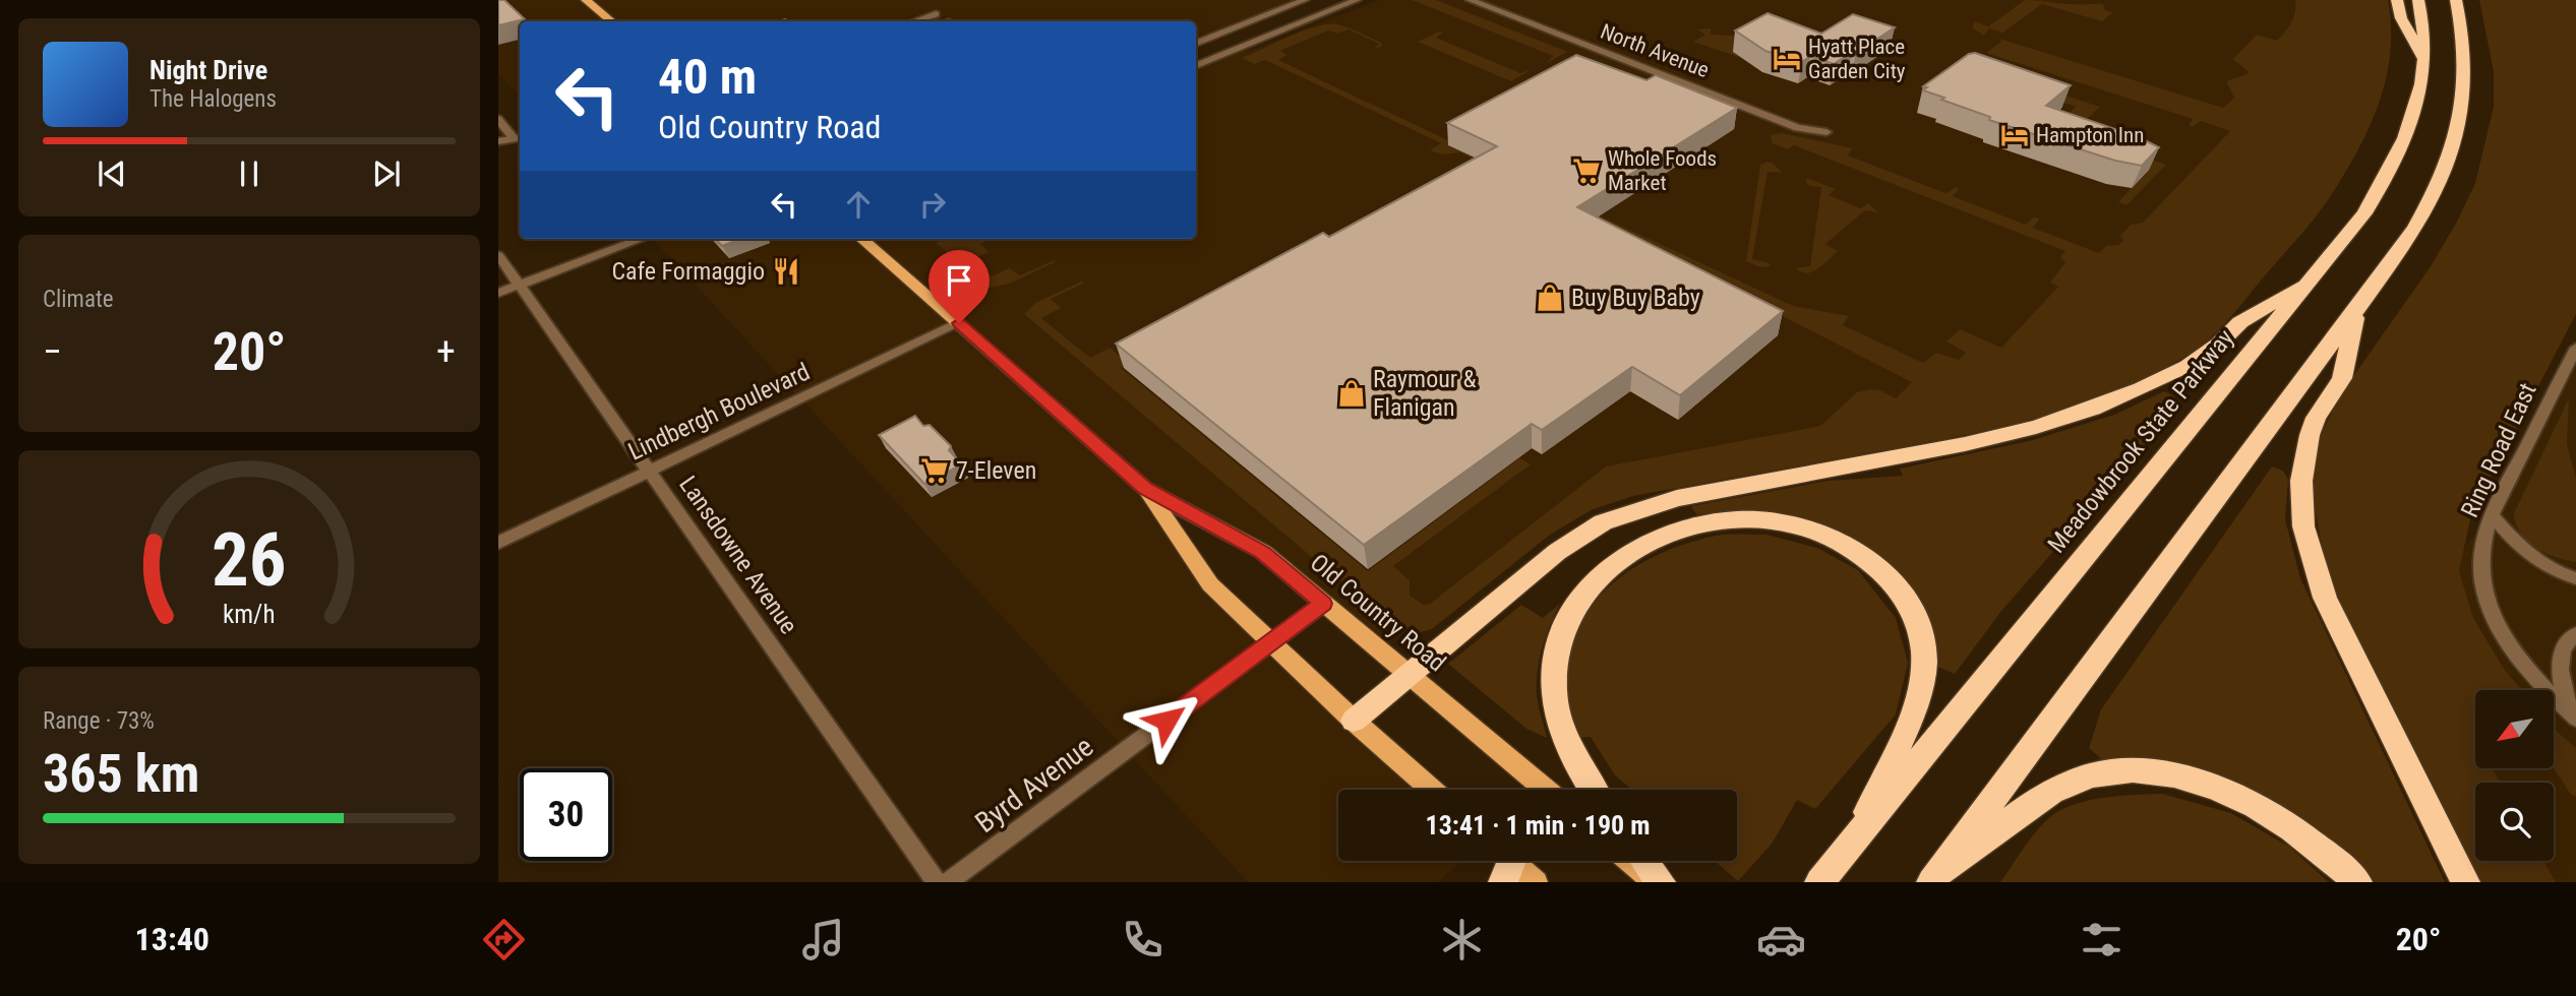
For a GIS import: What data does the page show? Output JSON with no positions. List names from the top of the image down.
{
  "streets": {
    "highway": ["Meadowbrook State Parkway"],
    "main road": ["Old Country Road"],
    "street": [
      "North Avenue",
      "Lindbergh Boulevard",
      "Ring Road East",
      "Lansdowne Avenue",
      "Byrd Avenue"
    ]
  },
  "crossings": [
    ["Lindbergh Boulevard", "Lansdowne Avenue"],
    ["Lindbergh Boulevard", "Old Country Road"],
    ["Old Country Road", "Byrd Avenue"]
  ],
  "places": {
    "hotel": ["Hyatt Place Garden City", "Hampton Inn"],
    "supermarket": ["Whole Foods Market", "7-Eleven"],
    "restaurant": ["Cafe Formaggio"],
    "shop": ["Buy Buy Baby", "Raymour & Flanigan"]
  },
  "north": "bottom left",
  "page": {
    "turn": ["40 m", "Old Country Road"],
    "song": ["Night Drive", "The Halogens"],
    "tile": [
      "Climate",
      ["Range · 73%", "365 km"]
    ],
    "heat": ["−", "20°", "+"],
    "limit": "30",
    "trip": "13:41 · 1 min · 190 m",
    "tabs": ["13:40", "20°"],
    "gauge": ["26", "km/h"]
  }
}
